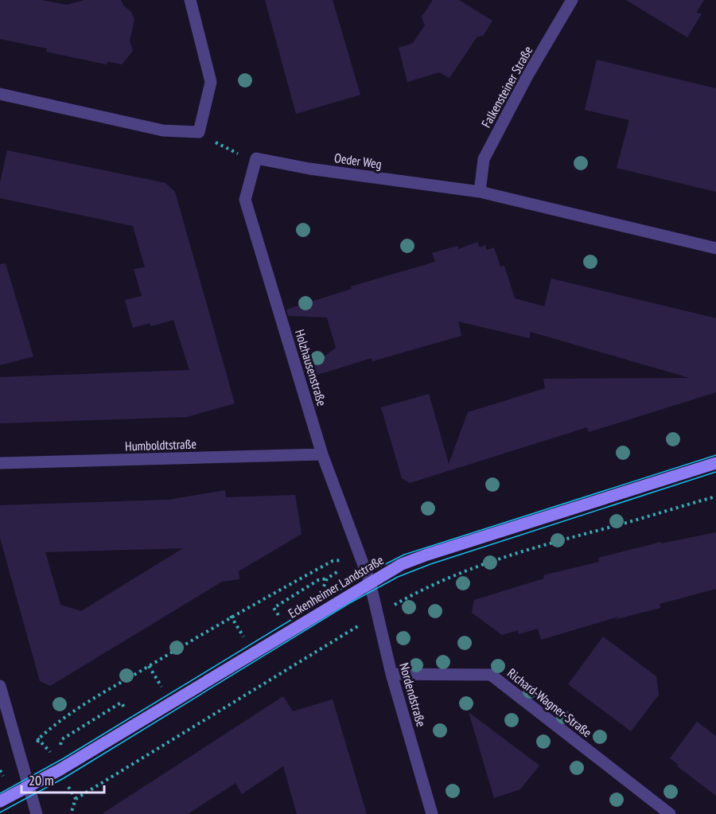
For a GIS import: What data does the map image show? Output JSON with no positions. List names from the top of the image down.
{
  "streets": {
    "main road": ["Eckenheimer Landstraße"],
    "street": [
      "Falkensteiner Straße",
      "Oeder Weg",
      "Holzhausenstraße",
      "Humboldtstraße",
      "Nordendstraße",
      "Richard-Wagner-Straße"
    ]
  },
  "crossings": [
    ["Falkensteiner Straße", "Oeder Weg"],
    ["Oeder Weg", "Holzhausenstraße"],
    ["Holzhausenstraße", "Humboldtstraße"],
    ["Holzhausenstraße", "Eckenheimer Landstraße"],
    ["Holzhausenstraße", "Nordendstraße"],
    ["Eckenheimer Landstraße", "Nordendstraße"],
    ["Nordendstraße", "Richard-Wagner-Straße"]
  ],
  "scale_bar": "20 m"
}
